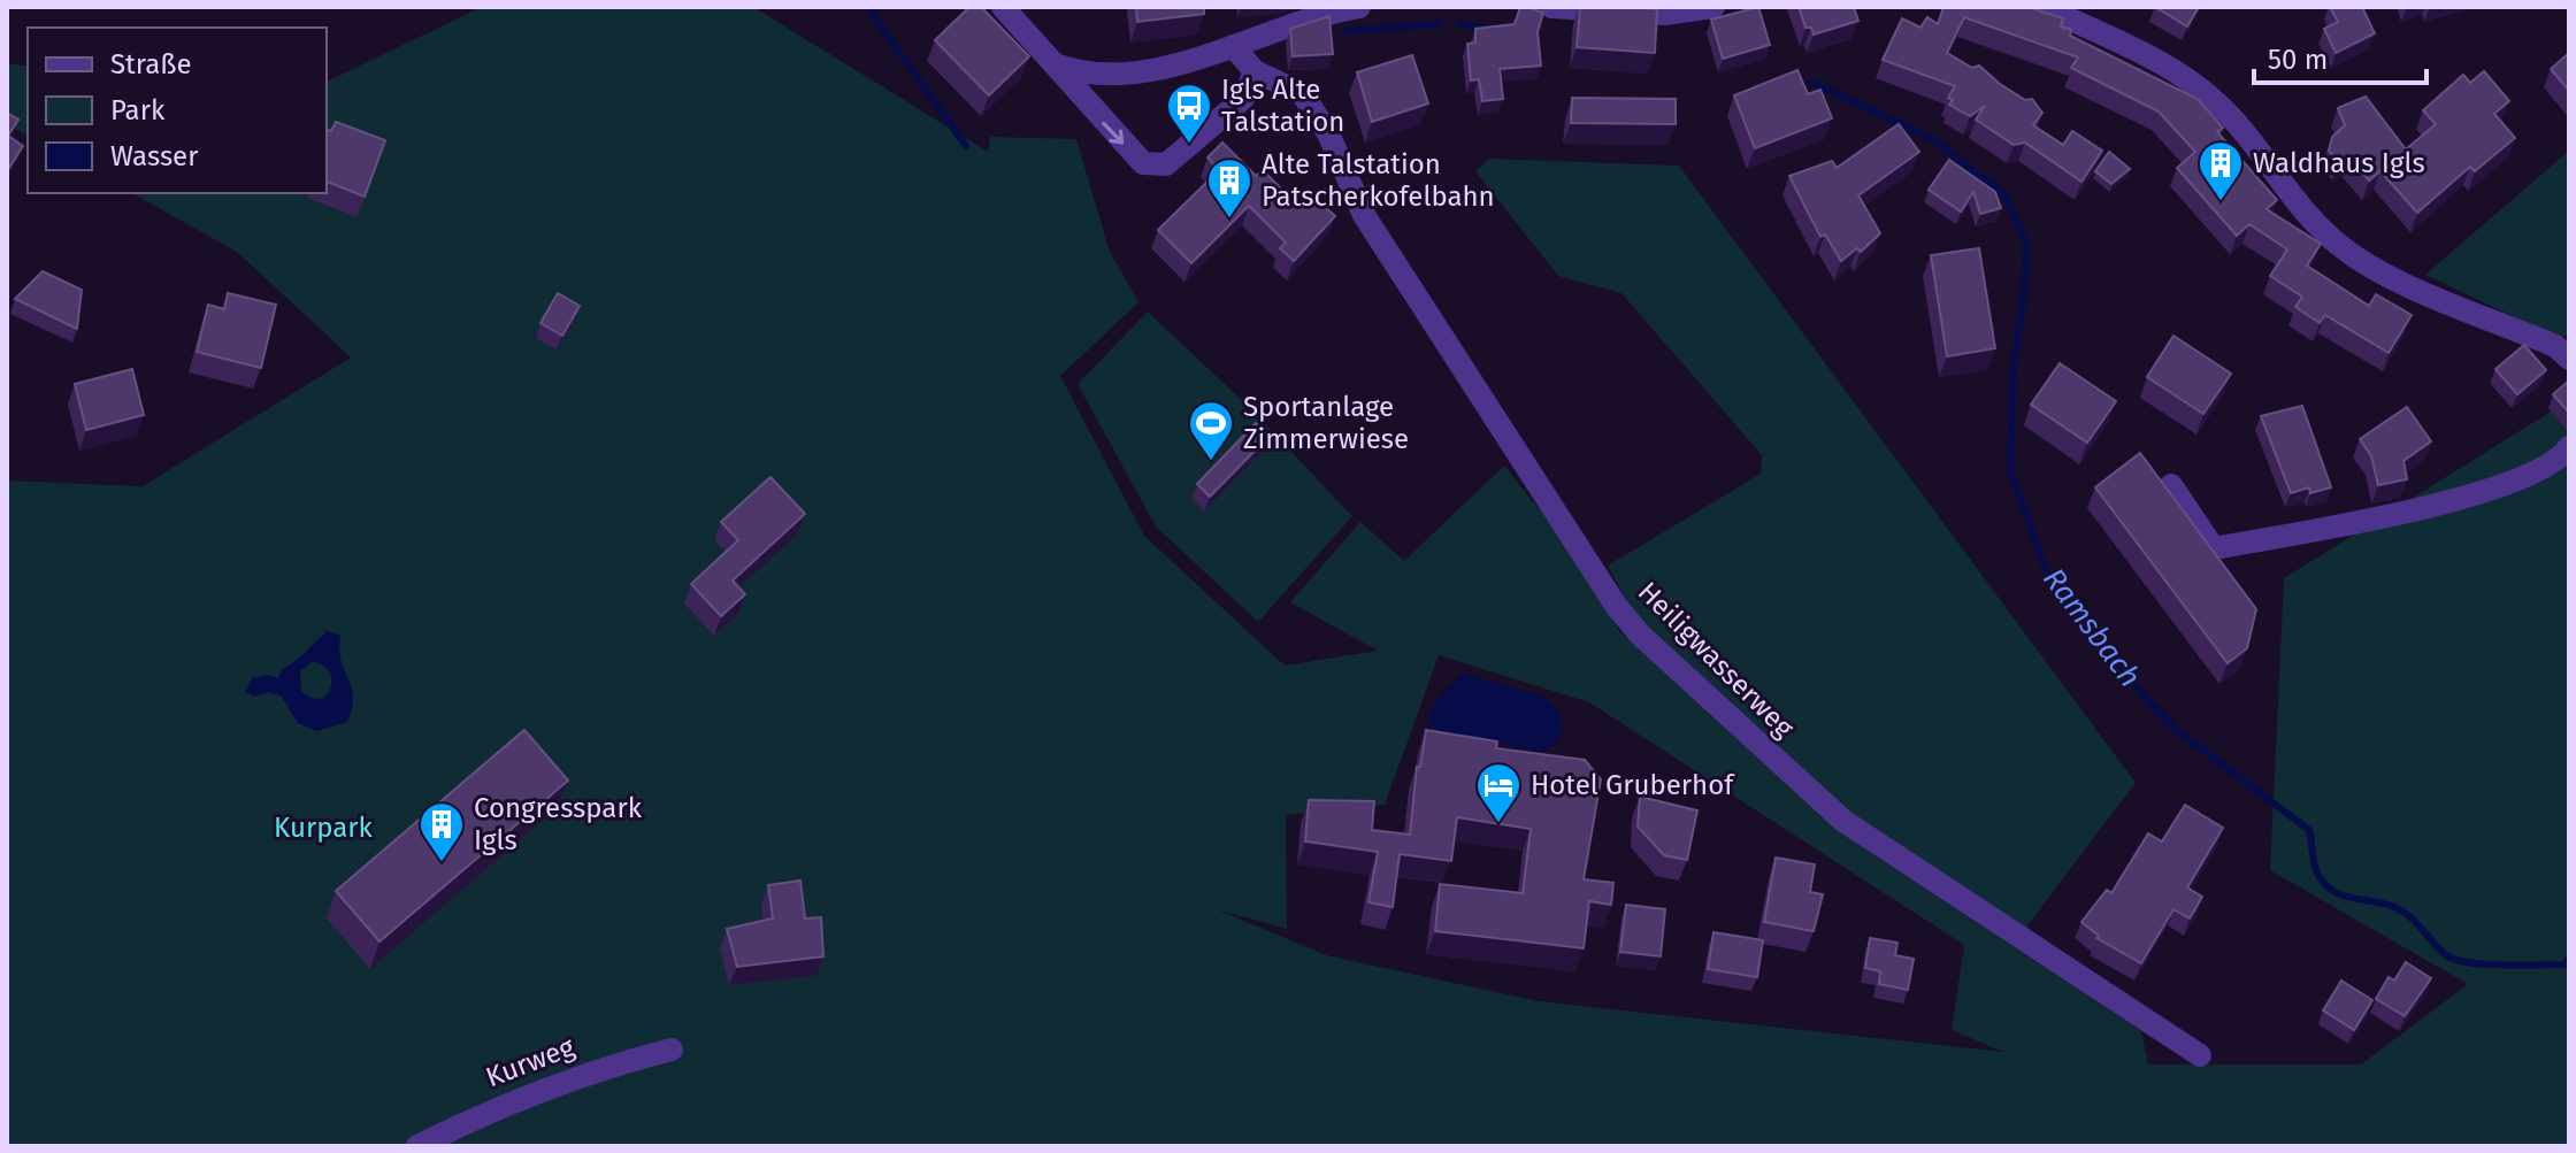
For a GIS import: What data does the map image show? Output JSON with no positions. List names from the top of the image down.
{
  "streets": {
    "street": ["Heiligwasserweg", "Kurweg"]
  },
  "water": ["Ramsbach"],
  "parks": ["Kurpark"],
  "places": {
    "bus stop": ["Igls Alte Talstation"],
    "building": ["Waldhaus Igls", "Alte Talstation Patscherkofelbahn", "Congresspark Igls"],
    "sports": ["Sportanlage Zimmerwiese"],
    "hotel": ["Hotel Gruberhof"]
  },
  "legend": ["Straße", "Park", "Wasser"],
  "scale_bar": "50 m"
}
